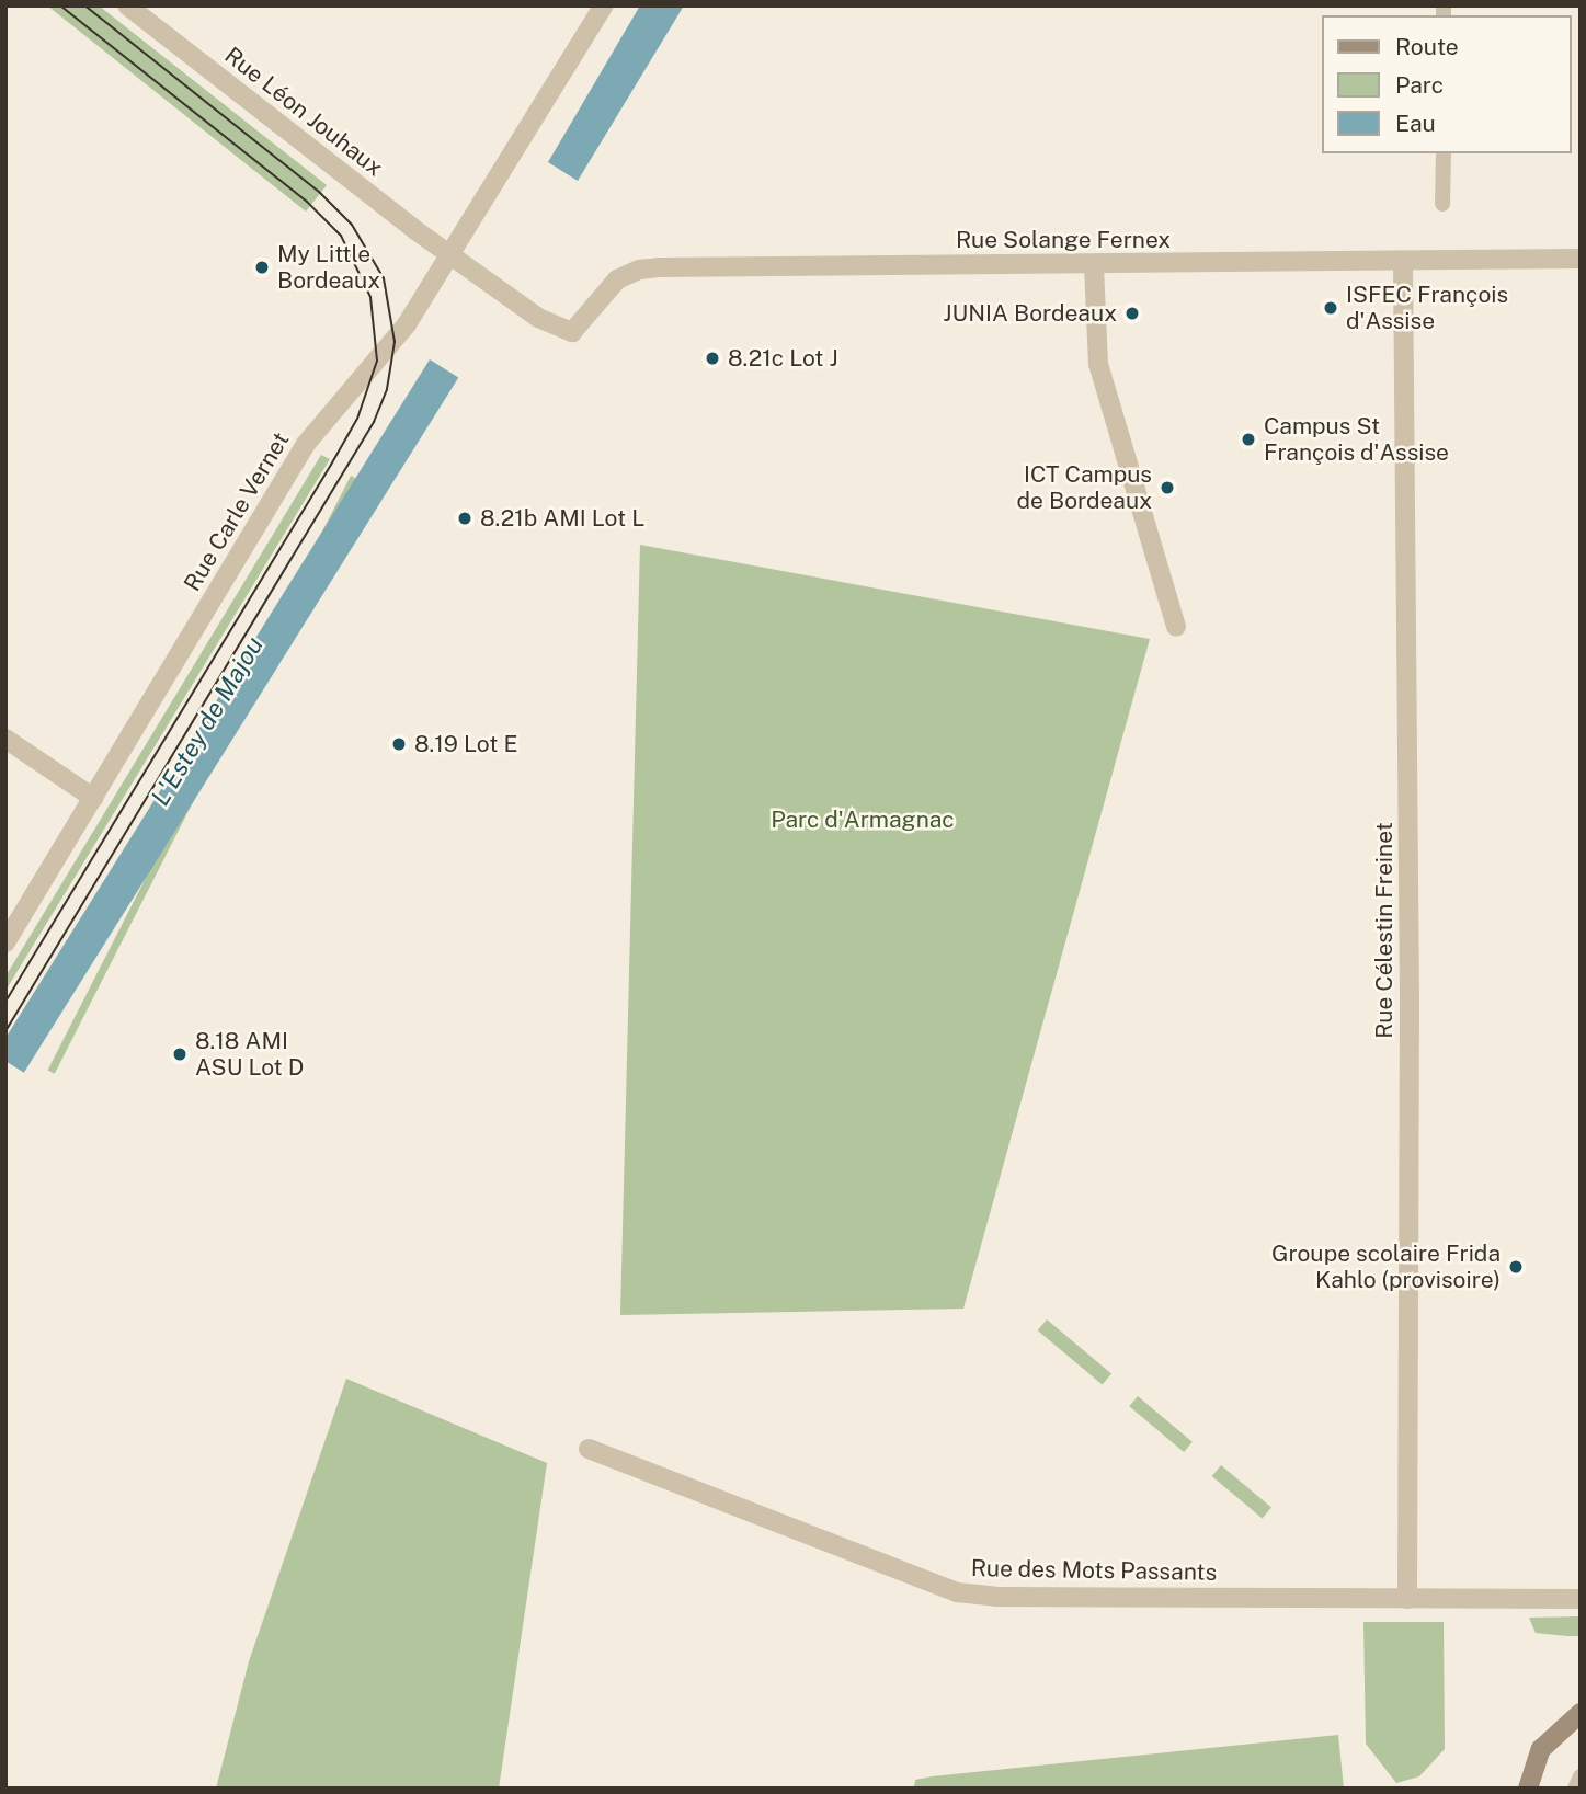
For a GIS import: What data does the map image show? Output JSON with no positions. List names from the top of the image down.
{
  "streets": {
    "street": [
      "Rue Léon Jouhaux",
      "Rue Solange Fernex",
      "Rue Carle Vernet",
      "Rue Célestin Freinet",
      "Rue des Mots Passants"
    ]
  },
  "crossings": [
    ["Rue Léon Jouhaux", "Rue Solange Fernex"],
    ["Rue Léon Jouhaux", "Rue Carle Vernet"],
    ["Rue Solange Fernex", "Rue Célestin Freinet"],
    ["Rue Célestin Freinet", "Rue des Mots Passants"]
  ],
  "water": ["L'Estey de Majou"],
  "parks": ["Parc d'Armagnac"],
  "places": [
    "My Little Bordeaux",
    "ISFEC François d'Assise",
    "JUNIA Bordeaux",
    "8.21c Lot J",
    "Campus St François d'Assise",
    "ICT Campus de Bordeaux",
    "8.21b AMI Lot L",
    "8.19 Lot E",
    "8.18 AMI ASU Lot D",
    "Groupe scolaire Frida Kahlo (provisoire)"
  ],
  "legend": ["Route", "Parc", "Eau"]
}
